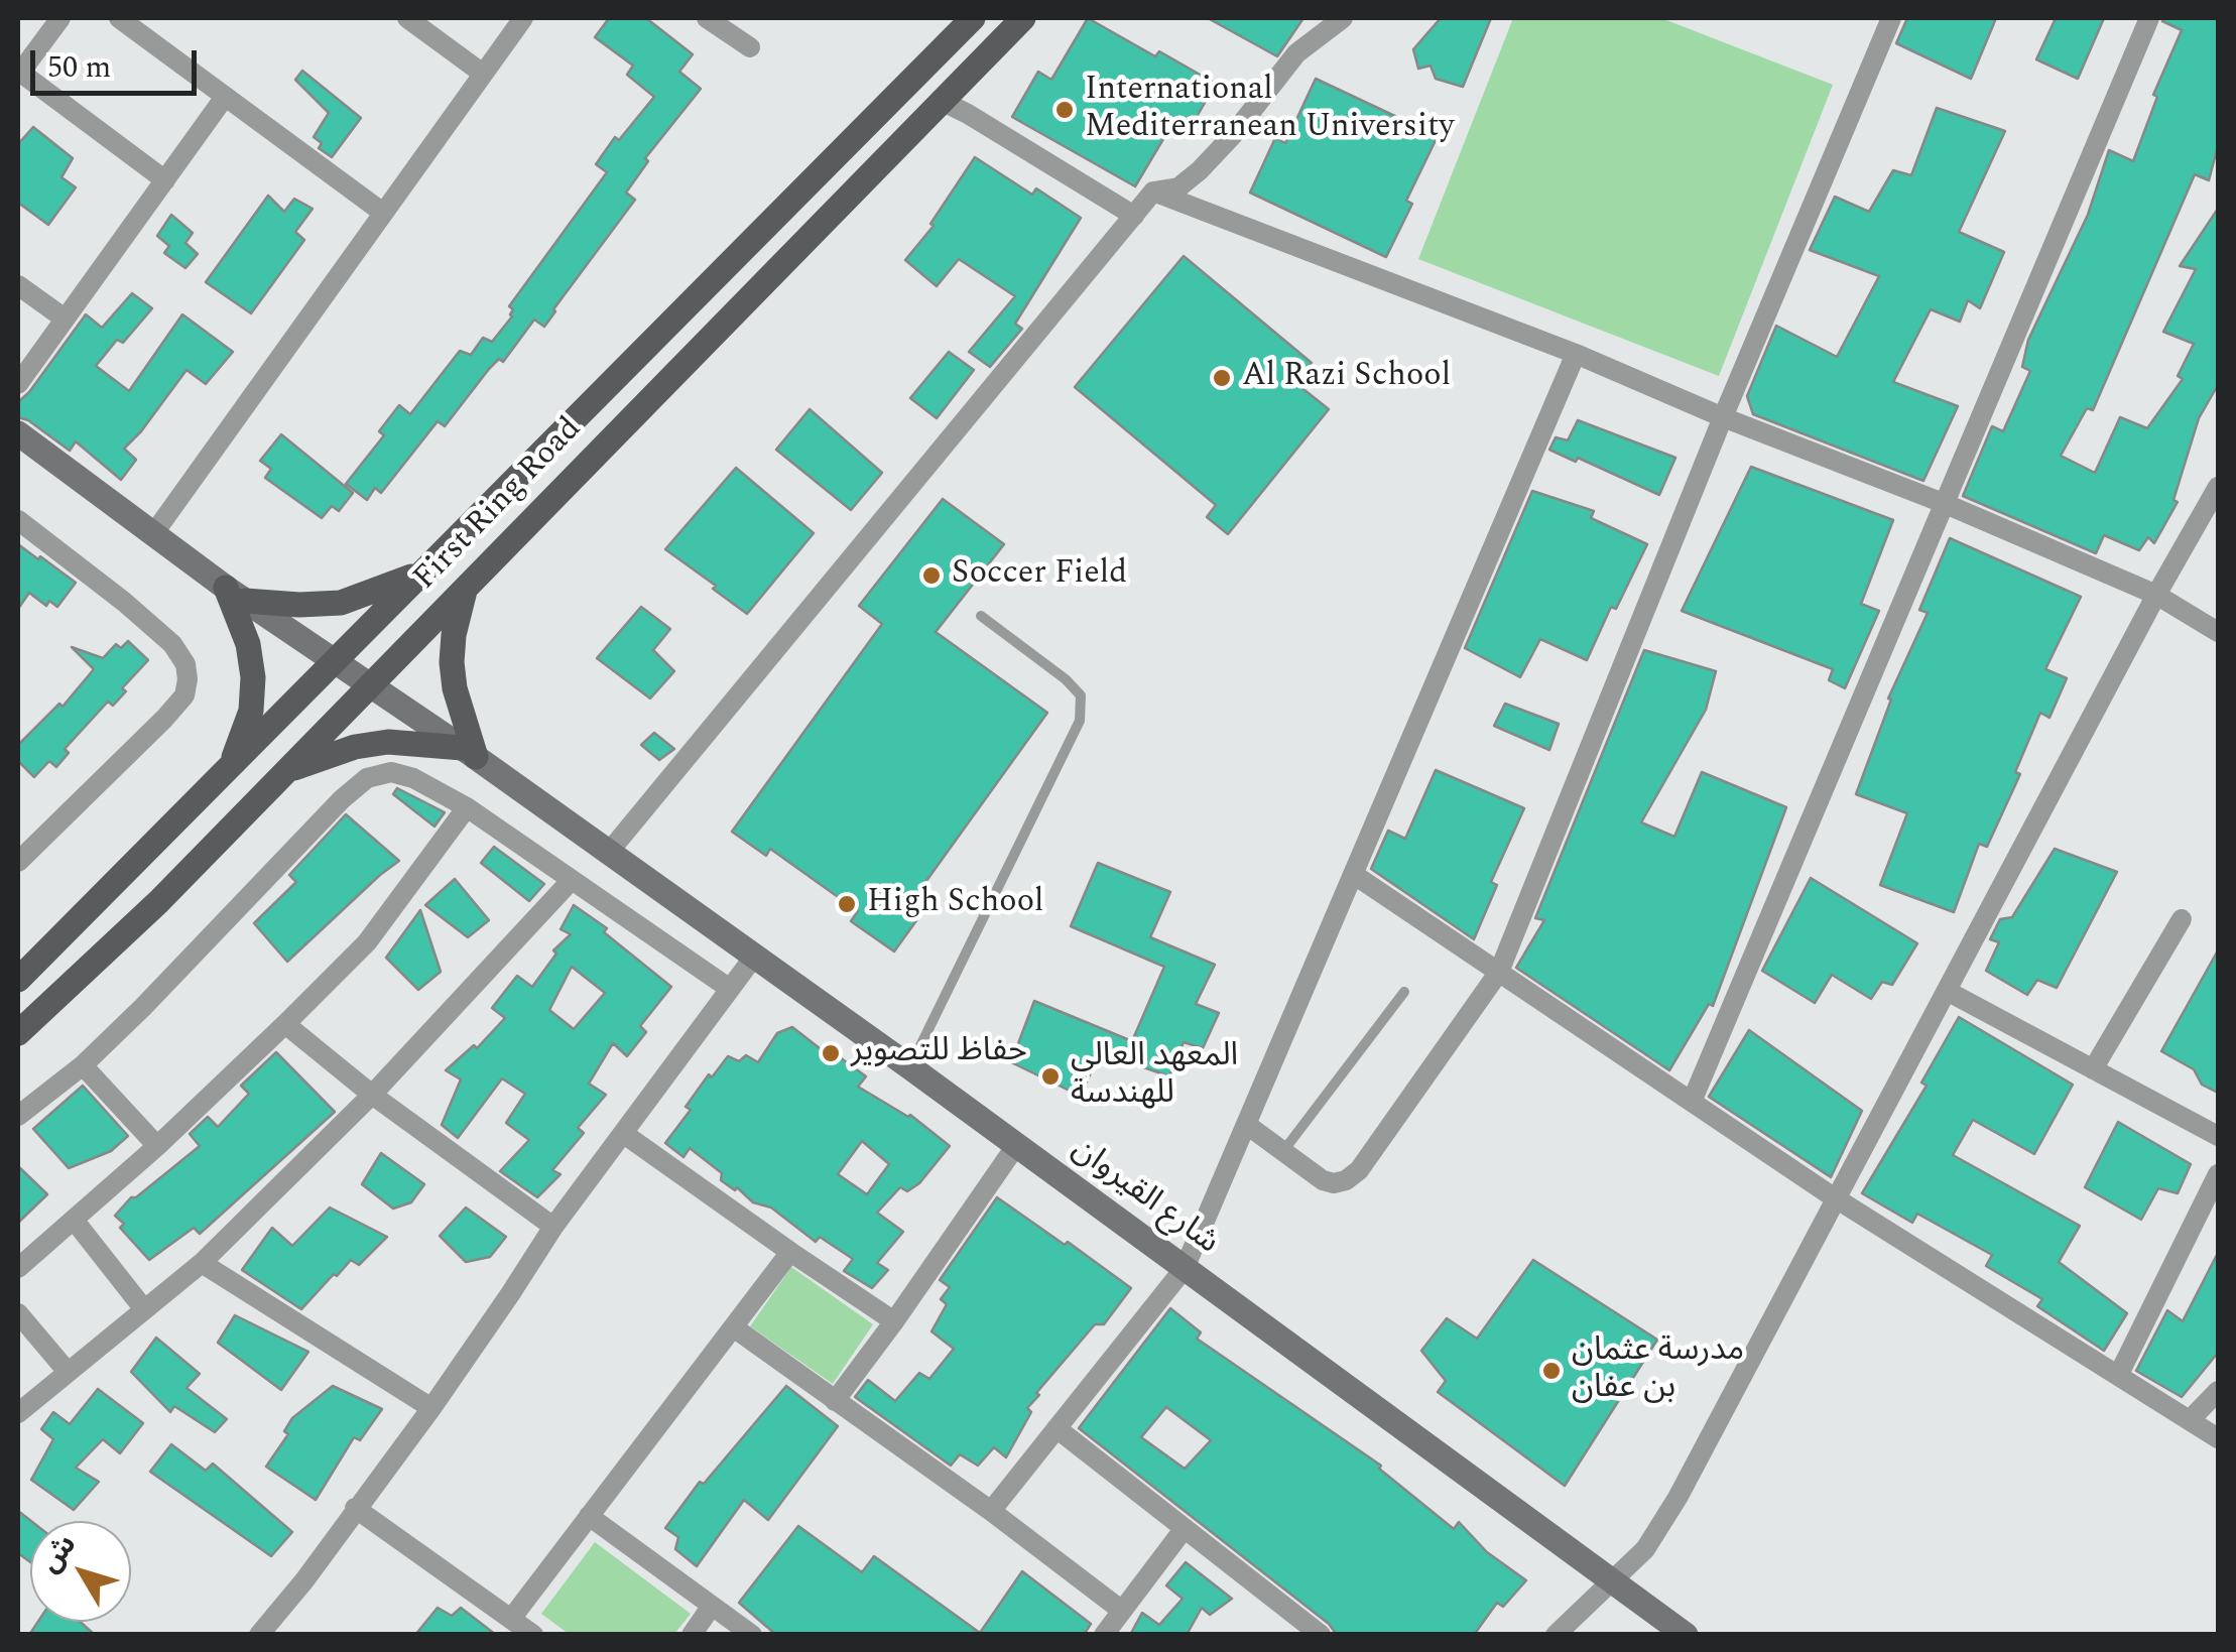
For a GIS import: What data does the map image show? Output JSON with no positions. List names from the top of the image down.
{
  "streets": {
    "main road": ["First Ring Road", "شارع القيروان"]
  },
  "crossings": [
    ["First Ring Road", "شارع القيروان"]
  ],
  "places": [
    "International Mediterranean University",
    "Al Razi School",
    "Soccer Field",
    "High School",
    "حفاظ للتصوير",
    "المعهد العالي للهندسة",
    "مدرسة عثمان بن عفان"
  ],
  "scale_bar": "50 m",
  "north": "top left"
}
